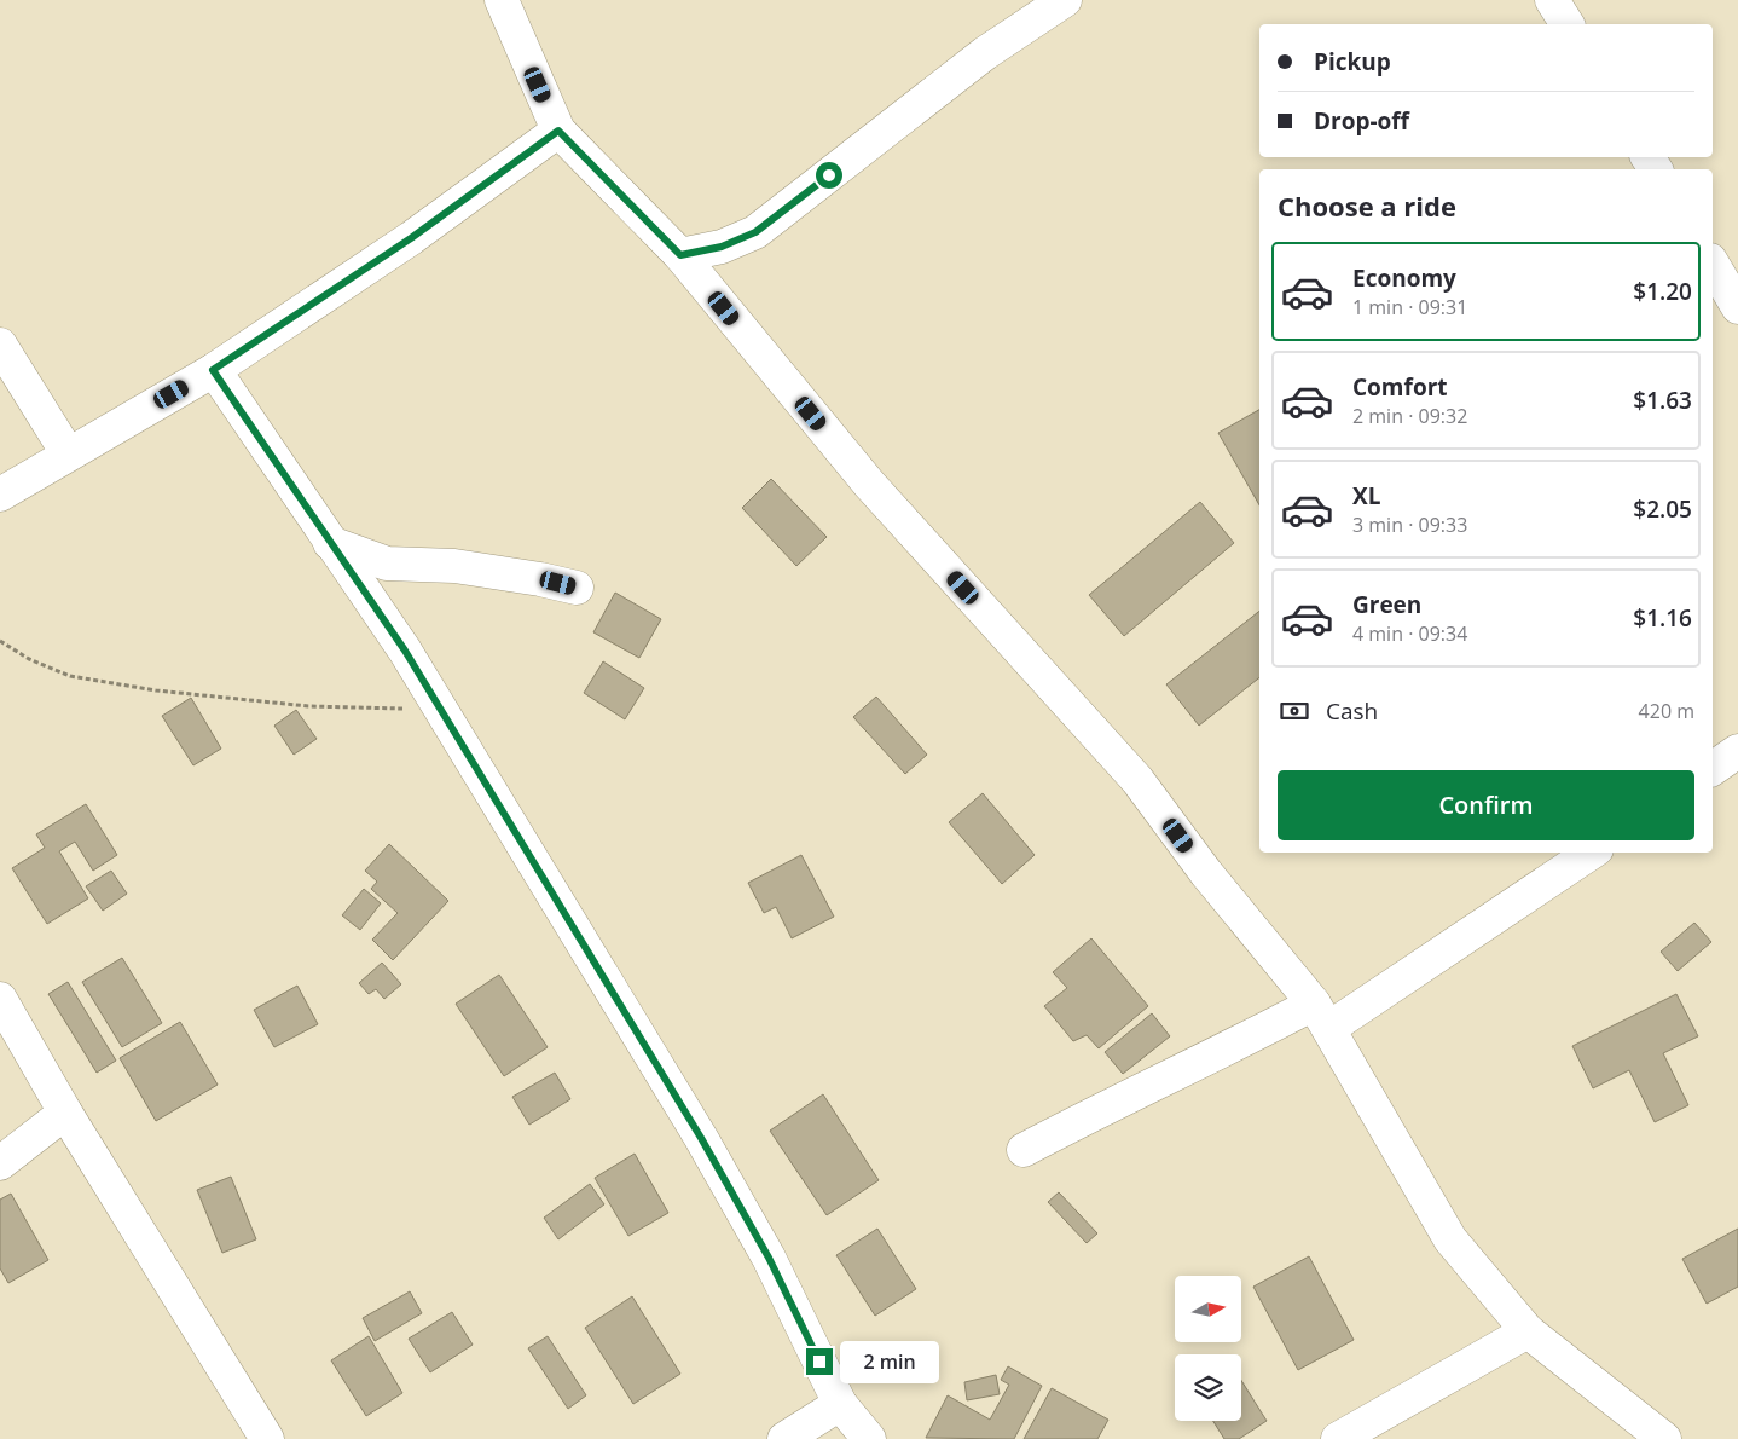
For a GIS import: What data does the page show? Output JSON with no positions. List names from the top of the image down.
{
  "north": "right",
  "page": {
    "banner": ["Pickup", "Drop-off"],
    "heading": "Choose a ride",
    "list": [
      {
        "name": "Economy",
        "note": "1 min · 09:31",
        "value": "$1.20"
      },
      {
        "name": "Comfort",
        "note": "2 min · 09:32",
        "value": "$1.63"
      },
      {
        "name": "XL",
        "note": "3 min · 09:33",
        "value": "$2.05"
      },
      {
        "name": "Green",
        "note": "4 min · 09:34",
        "value": "$1.16"
      }
    ],
    "pay": ["Cash", "420 m"],
    "buttons": "Confirm",
    "bubble": "2 min"
  }
}
